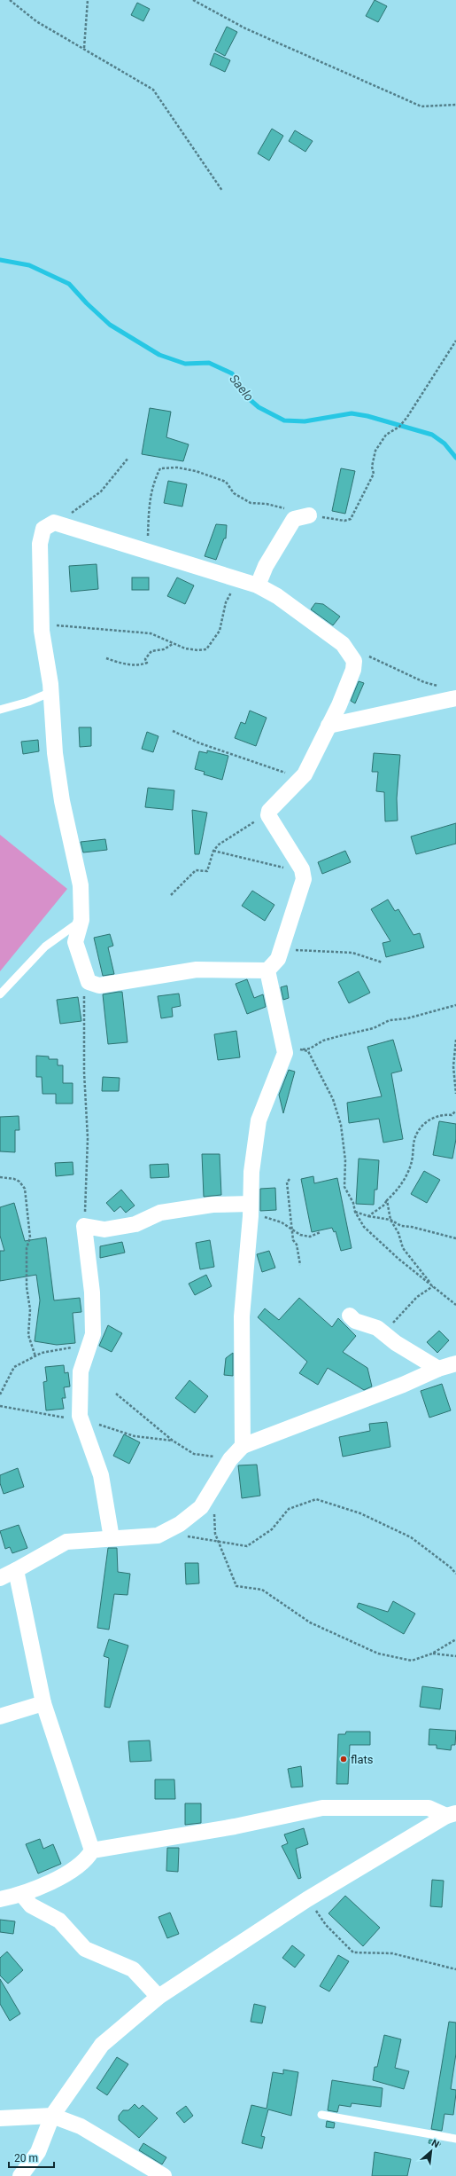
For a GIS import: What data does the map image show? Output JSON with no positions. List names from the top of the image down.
{
  "water": ["Saelo"],
  "places": ["flats"],
  "scale_bar": "20 m",
  "north": "top right"
}
